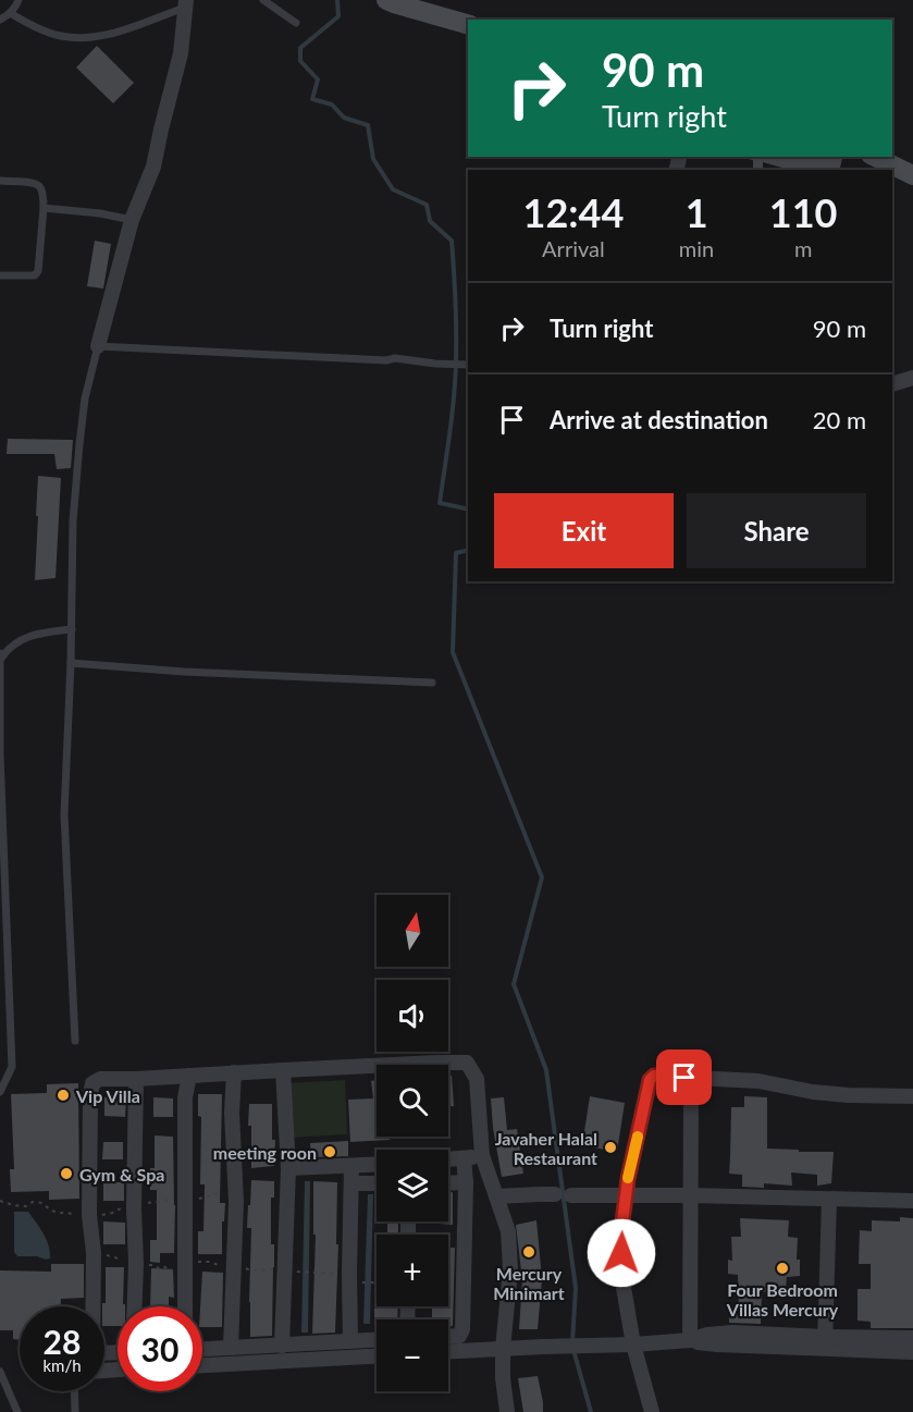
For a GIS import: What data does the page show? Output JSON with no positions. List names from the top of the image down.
{
  "places": [
    "Vip Villa",
    "Javaher Halal Restaurant",
    "meeting roon",
    "Gym & Spa",
    "Mercury Minimart",
    "Four Bedroom Villas Mercury"
  ],
  "north": "top",
  "page": {
    "turn": ["90 m", "Turn right"],
    "eta": [
      "12:44",
      "Arrival",
      "1",
      "min",
      "110",
      "m"
    ],
    "list": [
      {
        "name": "Turn right",
        "value": "90 m"
      },
      {
        "name": "Arrive at destination",
        "value": "20 m"
      }
    ],
    "buttons": ["Exit", "Share"],
    "map_buttons": ["+", "−"],
    "speed": "28 km/h",
    "limit": "30"
  }
}
